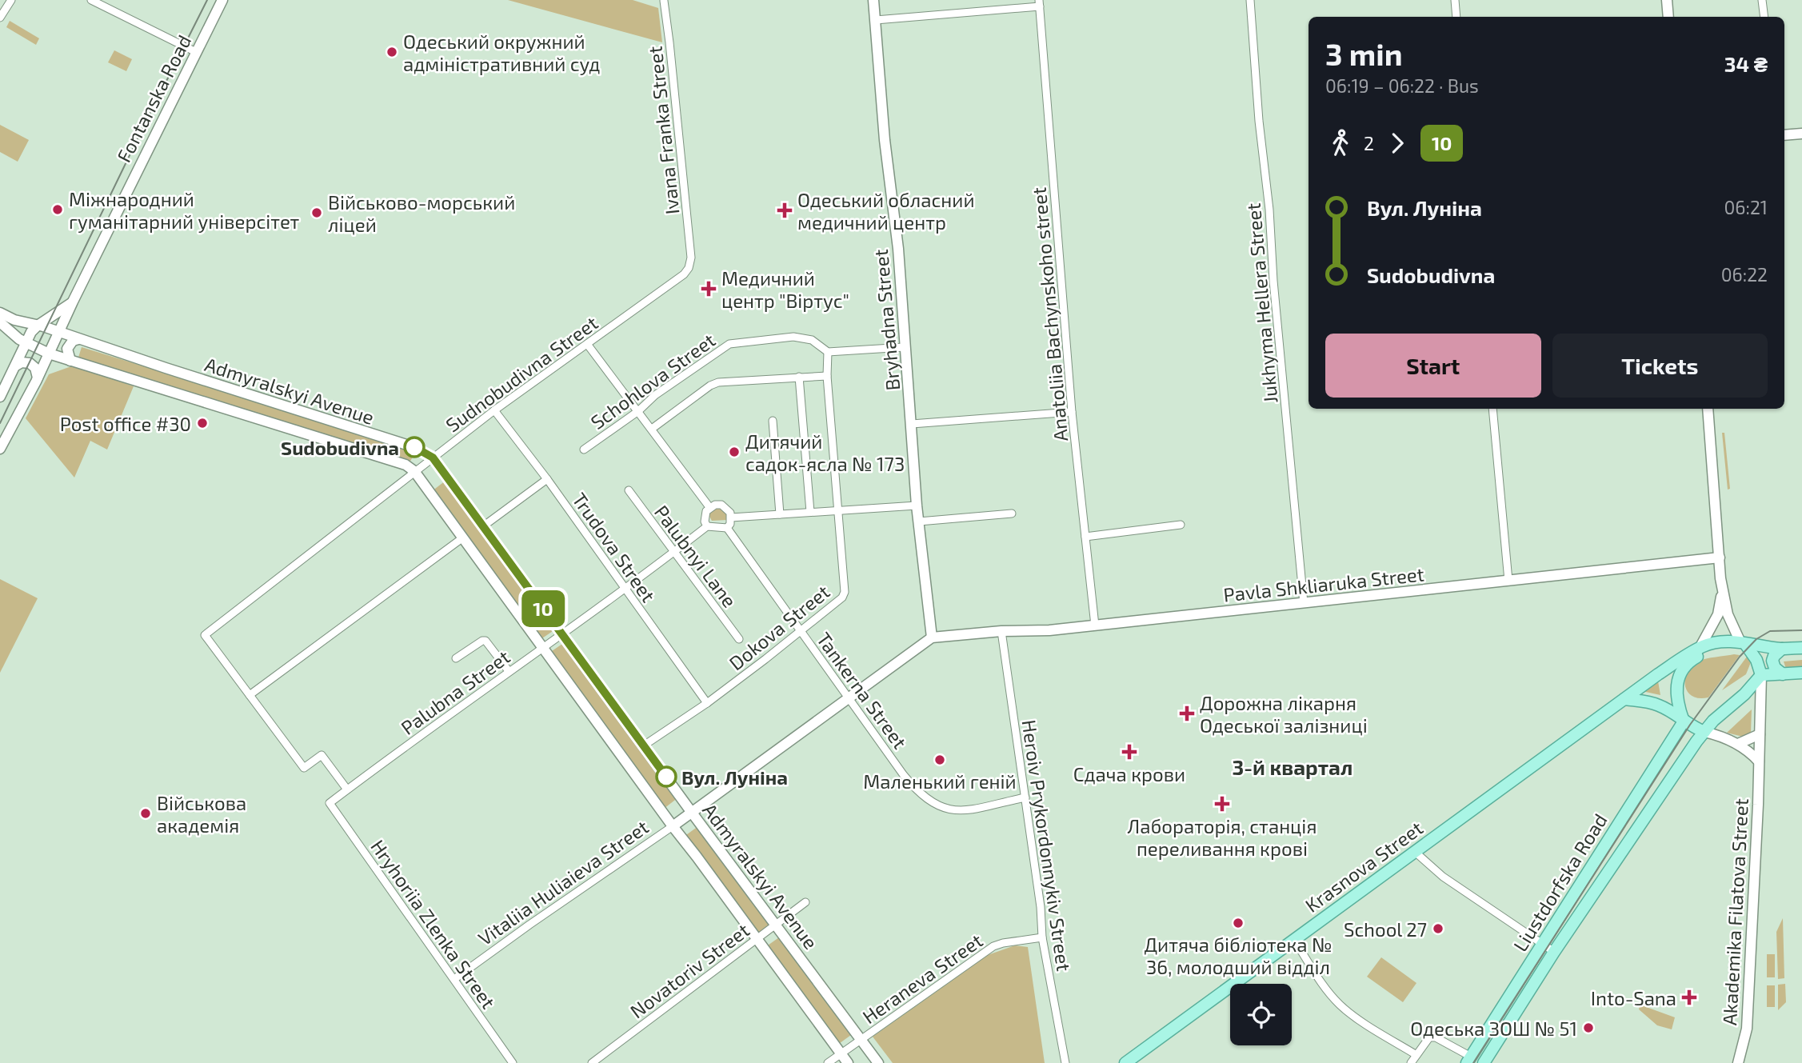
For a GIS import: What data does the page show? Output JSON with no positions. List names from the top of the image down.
{
  "streets": {
    "main road": [
      "Fontanska Road",
      "Bryhadna Street",
      "Admyralskyi Avenue",
      "Pavla Shkliaruka Street",
      "Krasnova Street",
      "Vitaliia Huliaieva Street",
      "Liustdorfska Road",
      "Akademika Filatova Street"
    ],
    "street": [
      "Ivana Franka Street",
      "Jukhyma Hellera Street",
      "Anatoliia Bachynskoho street",
      "Sudnobudivna Street",
      "Schohlova Street",
      "Trudova Street",
      "Palubnyi Lane",
      "Dokova Street",
      "Tankerna Street",
      "Palubna Street",
      "Heroiv Prykordonnykiv Street",
      "Hryhoriia Zlenka Street",
      "Novatoriv Street",
      "Heraneva Street"
    ]
  },
  "crossings": [
    ["Fontanska Road", "Admyralskyi Avenue"],
    ["Ivana Franka Street", "Sudnobudivna Street"],
    ["Jukhyma Hellera Street", "Pavla Shkliaruka Street"],
    ["Anatoliia Bachynskoho street", "Pavla Shkliaruka Street"],
    ["Bryhadna Street", "Pavla Shkliaruka Street"],
    ["Bryhadna Street", "Vitaliia Huliaieva Street"],
    ["Sudnobudivna Street", "Admyralskyi Avenue"],
    ["Sudnobudivna Street", "Trudova Street"],
    ["Schohlova Street", "Dokova Street"],
    ["Admyralskyi Avenue", "Dokova Street"],
    ["Admyralskyi Avenue", "Palubna Street"],
    ["Admyralskyi Avenue", "Vitaliia Huliaieva Street"],
    ["Admyralskyi Avenue", "Novatoriv Street"],
    ["Admyralskyi Avenue", "Heraneva Street"],
    ["Trudova Street", "Dokova Street"],
    ["Trudova Street", "Palubna Street"],
    ["Palubnyi Lane", "Palubna Street"],
    ["Pavla Shkliaruka Street", "Heroiv Prykordonnykiv Street"],
    ["Pavla Shkliaruka Street", "Vitaliia Huliaieva Street"],
    ["Dokova Street", "Tankerna Street"],
    ["Tankerna Street", "Palubna Street"],
    ["Tankerna Street", "Heroiv Prykordonnykiv Street"],
    ["Tankerna Street", "Vitaliia Huliaieva Street"],
    ["Palubna Street", "Hryhoriia Zlenka Street"],
    ["Heroiv Prykordonnykiv Street", "Heraneva Street"],
    ["Vitaliia Huliaieva Street", "Hryhoriia Zlenka Street"],
    ["Liustdorfska Road", "Akademika Filatova Street"]
  ],
  "districts": ["3-й квартал"],
  "places": {
    "other": [
      "Одеський окружний адміністративний суд",
      "Міжнародний гуманітарний універсітет",
      "Військово-морський ліцей",
      "Post office #30",
      "Sudobudivna",
      "Дитячий садок-ясла № 173",
      "Маленький геній",
      "Вул. Луніна",
      "Військова академія",
      "Дитяча бібліотека № 36, молодший відділ",
      "School 27",
      "Одеська ЗОШ № 51"
    ],
    "health": [
      "Одеський обласний медичний центр",
      "Медичний центр \"Віртус\"",
      "Дорожна лікарня Одеської залізниці",
      "Сдача крови",
      "Лабораторія, станція переливання крові",
      "Into-Sana"
    ]
  },
  "lines": ["bus line 10"],
  "page": {
    "on_map": "10",
    "heading": ["3 min", "06:19 – 06:22 · Bus", "34 ₴"],
    "legs": ["2", "10"],
    "list": [
      {
        "name": "Вул. Луніна",
        "value": "06:21"
      },
      {
        "name": "Sudobudivna",
        "value": "06:22"
      }
    ],
    "buttons": ["Start", "Tickets"]
  }
}
